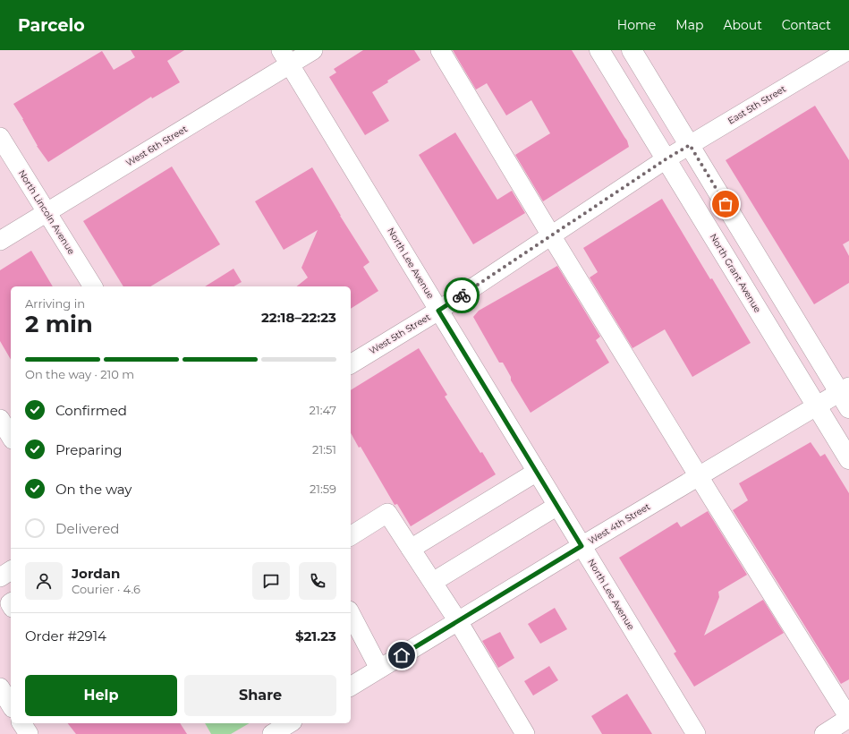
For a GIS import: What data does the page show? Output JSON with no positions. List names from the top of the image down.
{
  "streets": {
    "main road": ["North Grant Avenue"],
    "street": [
      "East 5th Street",
      "West 6th Street",
      "North Lincoln Avenue",
      "North Lee Avenue",
      "West 5th Street",
      "West 4th Street"
    ]
  },
  "crossings": [
    ["East 5th Street", "North Grant Avenue"],
    ["East 5th Street", "West 5th Street"],
    ["West 6th Street", "North Lincoln Avenue"],
    ["West 6th Street", "North Lee Avenue"],
    ["North Lee Avenue", "West 5th Street"],
    ["North Lee Avenue", "West 4th Street"],
    ["North Grant Avenue", "West 5th Street"],
    ["North Grant Avenue", "West 4th Street"]
  ],
  "page": {
    "header": "Parcelo",
    "nav": [
      "Home",
      "Map",
      "About",
      "Contact"
    ],
    "heading": ["2 min", "Arriving in", "22:18–22:23"],
    "panel": [
      "Jordan",
      "Courier · 4.6",
      "Order #2914",
      "$21.23"
    ],
    "bar": "On the way · 210 m",
    "list": [
      ["Confirmed", "21:47"],
      ["Preparing", "21:51"],
      ["On the way", "21:59"],
      "Delivered"
    ],
    "buttons": ["Help", "Share"]
  }
}
